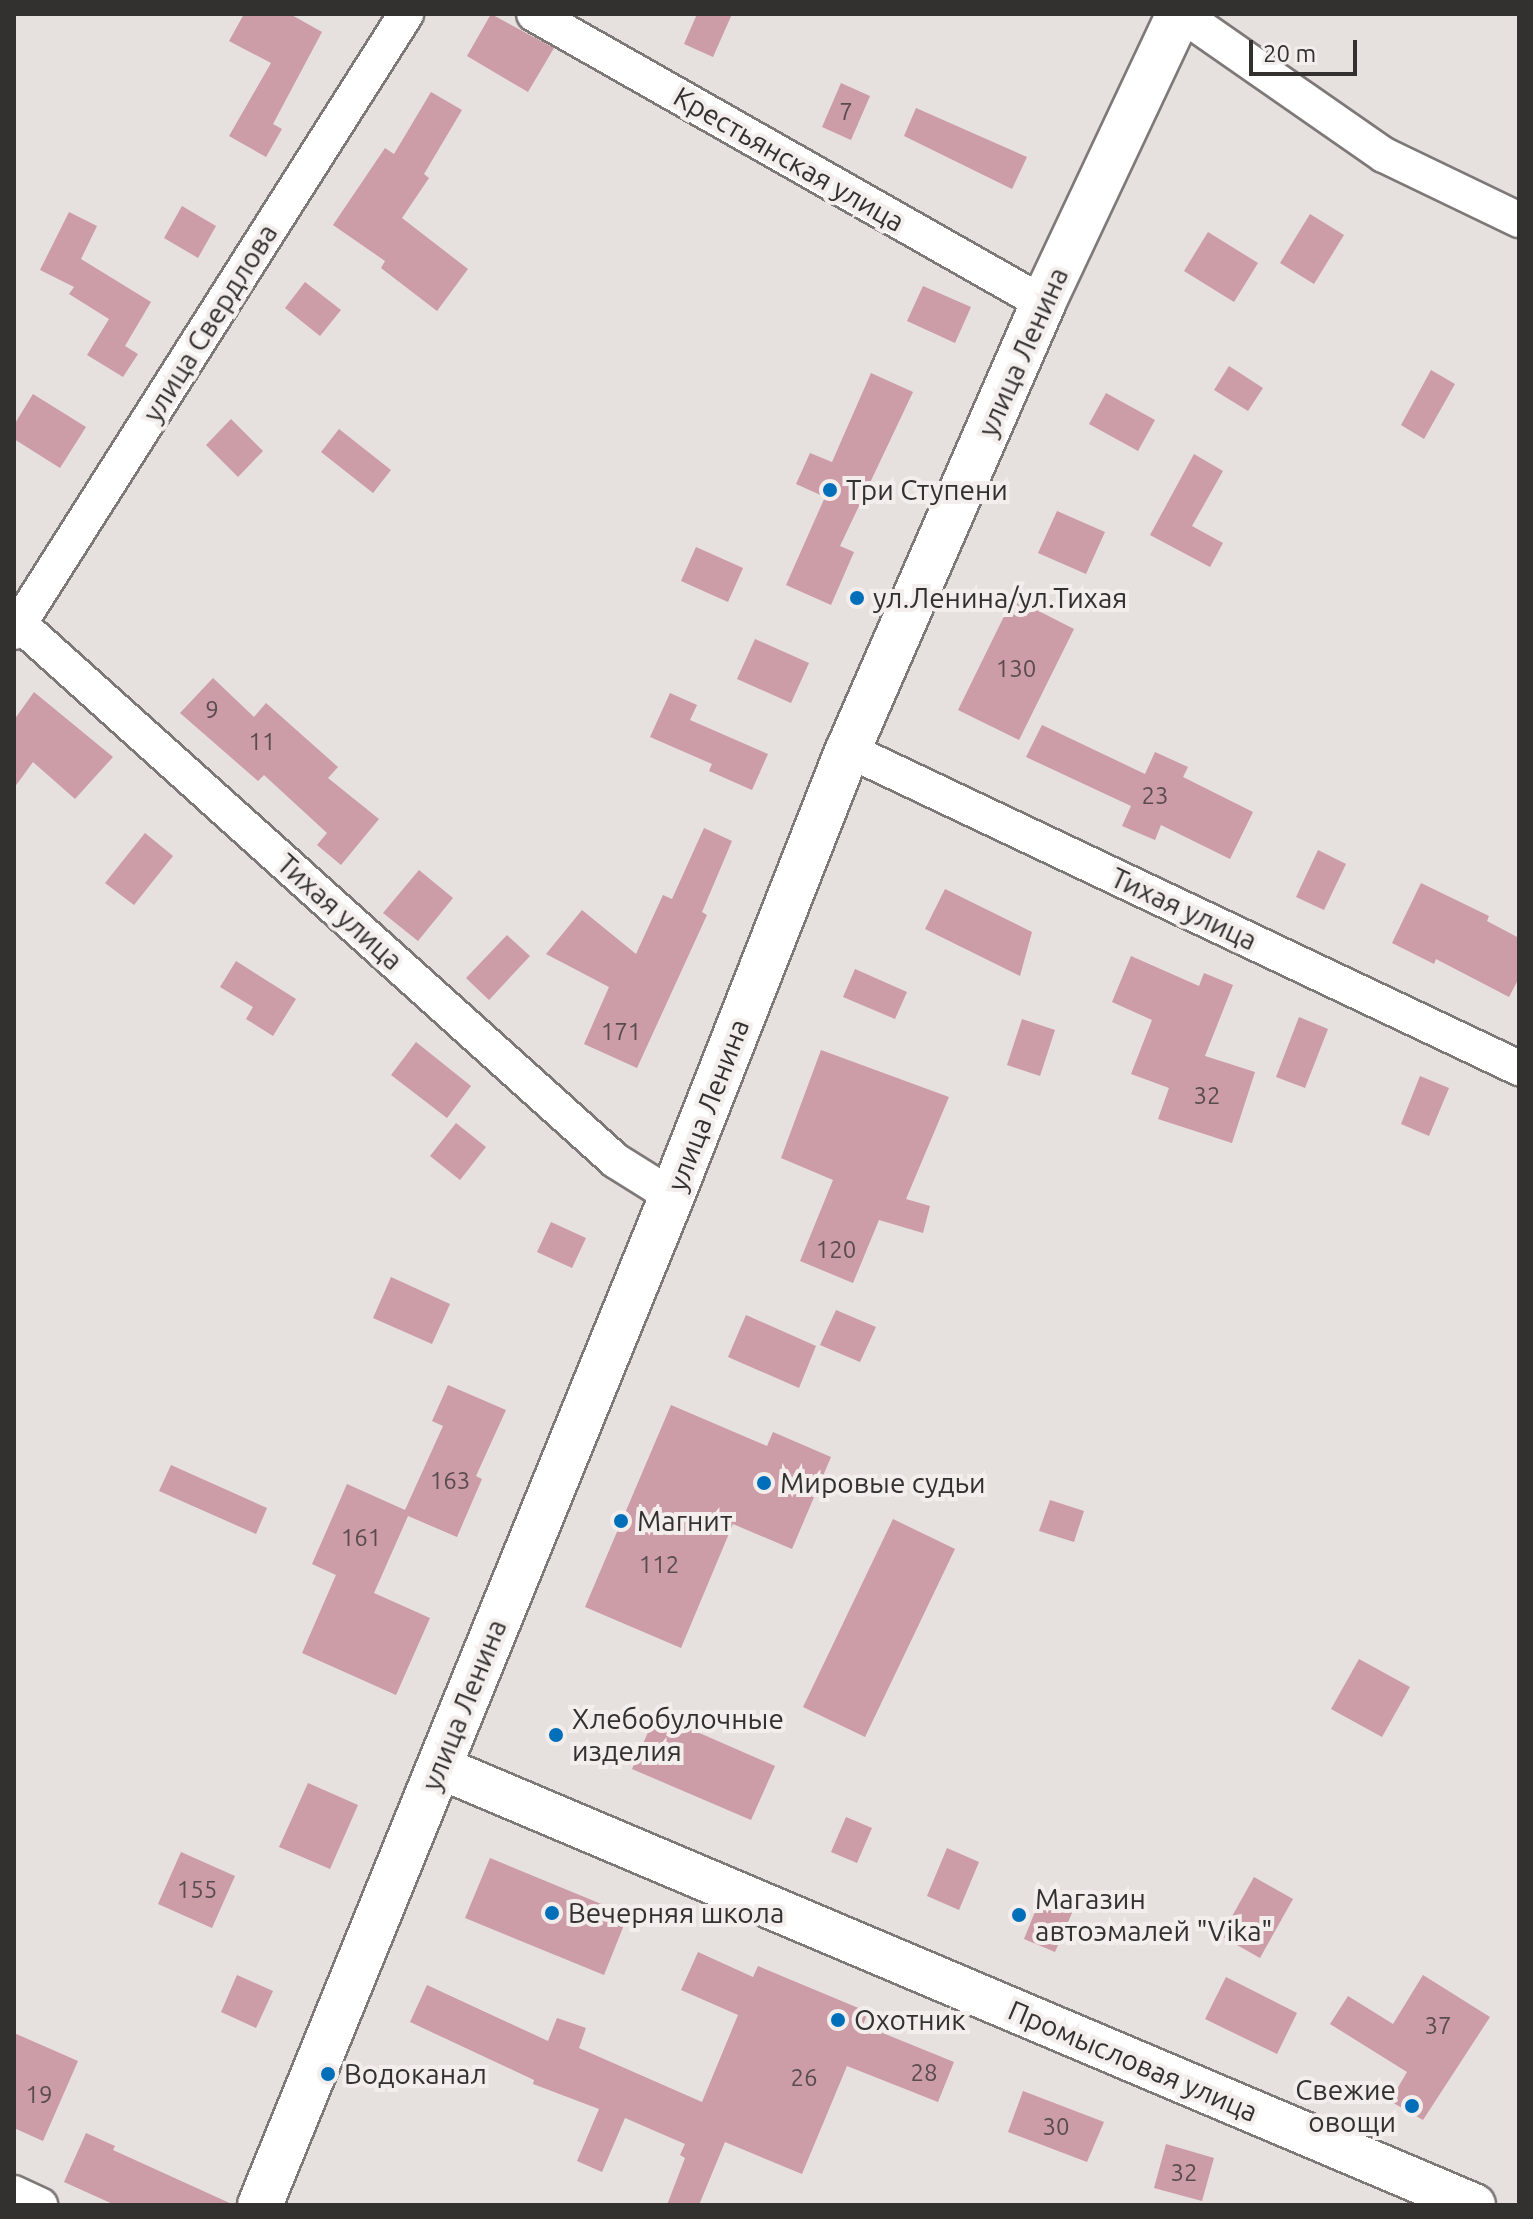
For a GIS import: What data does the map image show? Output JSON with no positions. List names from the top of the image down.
{
  "streets": {
    "main road": ["улица Ленина"],
    "street": [
      "Крестьянская улица",
      "улица Свердлова",
      "Тихая улица",
      "Промысловая улица"
    ]
  },
  "crossings": [
    ["Крестьянская улица", "улица Ленина"],
    ["улица Свердлова", "Тихая улица"],
    ["улица Ленина", "Тихая улица"],
    ["улица Ленина", "Промысловая улица"]
  ],
  "places": [
    "Три Ступени",
    "ул.Ленина/ул.Тихая",
    "Мировые судьи",
    "Магнит",
    "Хлебобулочные изделия",
    "Вечерняя школа",
    "Магазин автоэмалей \"Vika\"",
    "Охотник",
    "Водоканал",
    "Свежие овощи"
  ],
  "house_numbers": [
    "7",
    "130",
    "9",
    "11",
    "23",
    "171",
    "32",
    "120",
    "163",
    "161",
    "112",
    "155",
    "37",
    "28",
    "26",
    "19",
    "30",
    "32"
  ],
  "scale_bar": "20 m"
}
